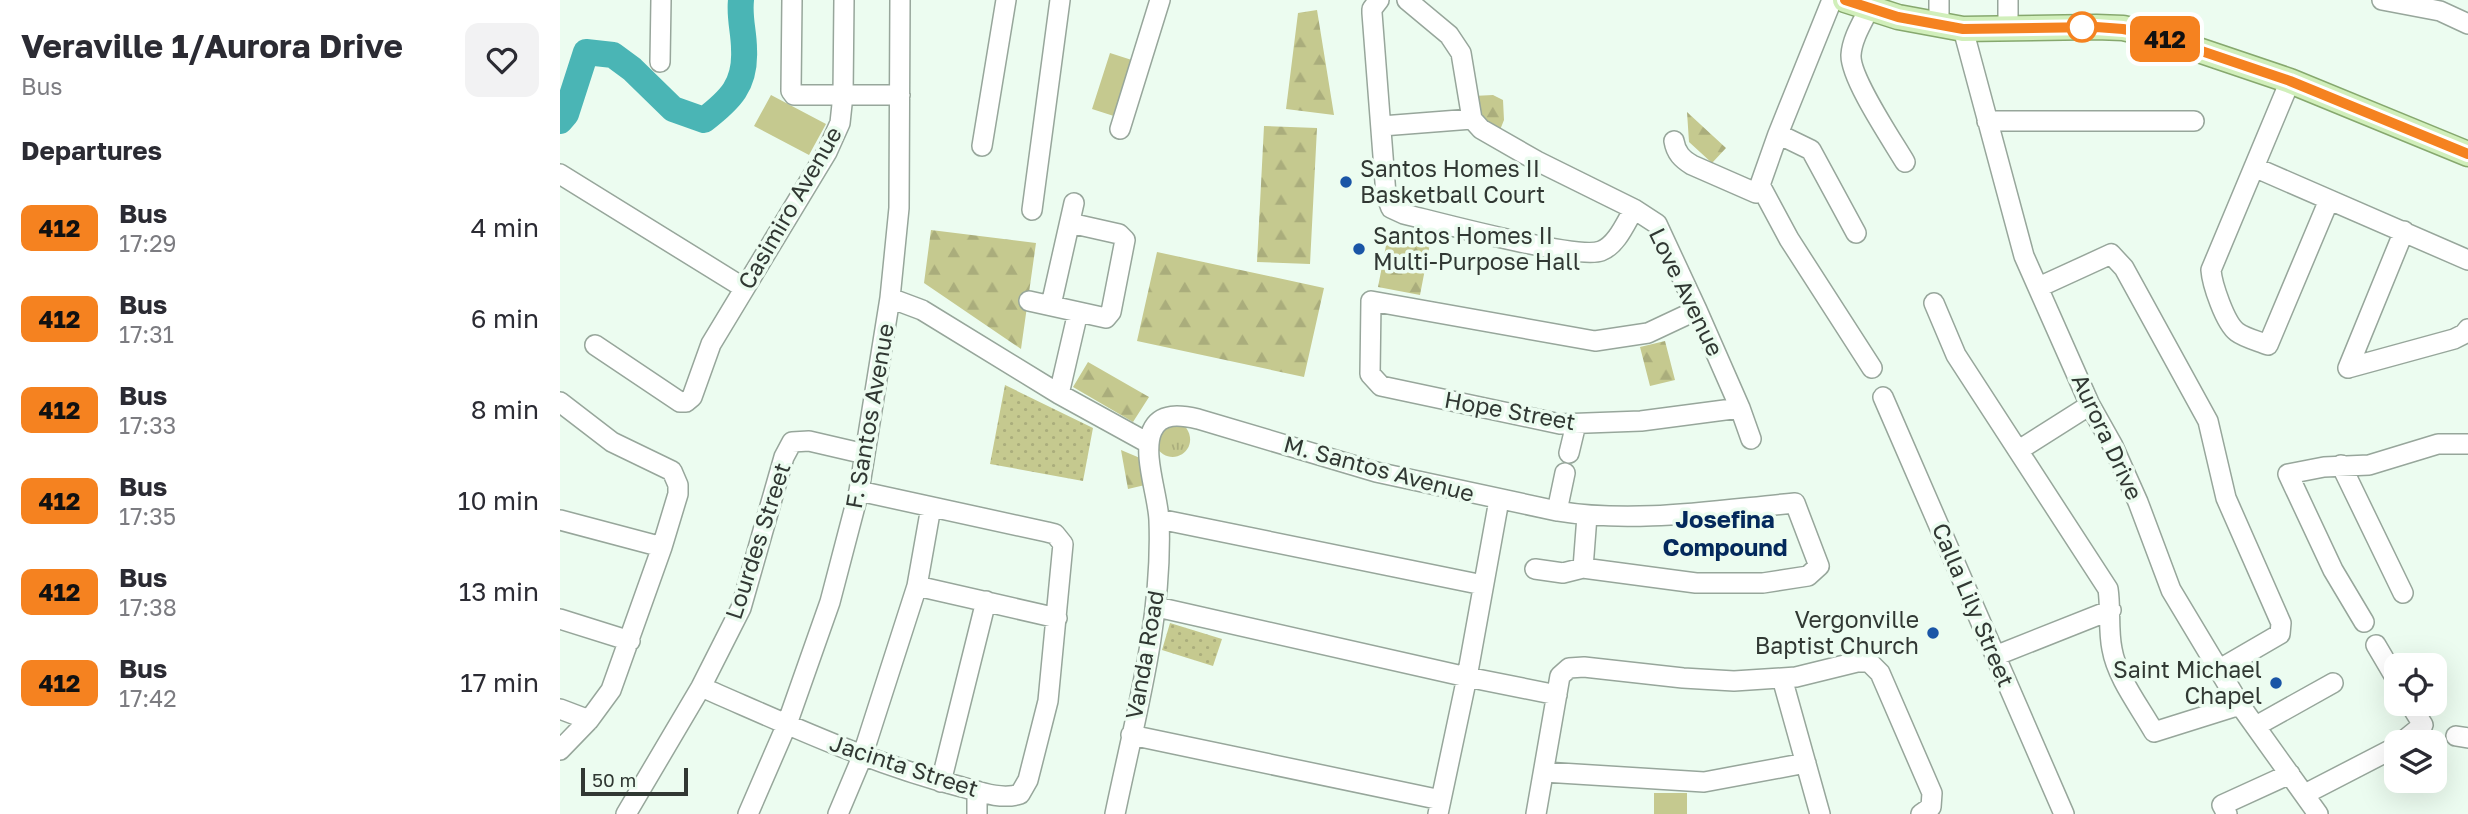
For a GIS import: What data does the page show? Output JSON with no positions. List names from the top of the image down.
{
  "streets": {
    "street": [
      "Casimiro Avenue",
      "Love Avenue",
      "Hope Street",
      "F. Santos Avenue",
      "Aurora Drive",
      "M. Santos Avenue",
      "Lourdes Street",
      "Calla Lily Street",
      "Vanda Road",
      "Jacinta Street"
    ]
  },
  "crossings": [
    ["Love Avenue", "Hope Street"],
    ["F. Santos Avenue", "Lourdes Street"],
    ["F. Santos Avenue", "Jacinta Street"],
    ["M. Santos Avenue", "Vanda Road"],
    ["Lourdes Street", "Jacinta Street"]
  ],
  "districts": ["Josefina Compound"],
  "places": [
    "Santos Homes II Basketball Court",
    "Santos Homes II Multi-Purpose Hall",
    "Vergonville Baptist Church",
    "Saint Michael Chapel"
  ],
  "lines": ["bus line 412"],
  "scale_bar": "50 m",
  "page": {
    "heading": [
      ["Veraville 1/Aurora Drive", "Bus"],
      "Departures"
    ],
    "on_map": "412",
    "list": [
      {
        "mark": "412",
        "name": "Bus",
        "note": "17:29",
        "value": "4 min"
      },
      {
        "mark": "412",
        "name": "Bus",
        "note": "17:31",
        "value": "6 min"
      },
      {
        "mark": "412",
        "name": "Bus",
        "note": "17:33",
        "value": "8 min"
      },
      {
        "mark": "412",
        "name": "Bus",
        "note": "17:35",
        "value": "10 min"
      },
      {
        "mark": "412",
        "name": "Bus",
        "note": "17:38",
        "value": "13 min"
      },
      {
        "mark": "412",
        "name": "Bus",
        "note": "17:42",
        "value": "17 min"
      }
    ],
    "scale": "50 m"
  }
}
